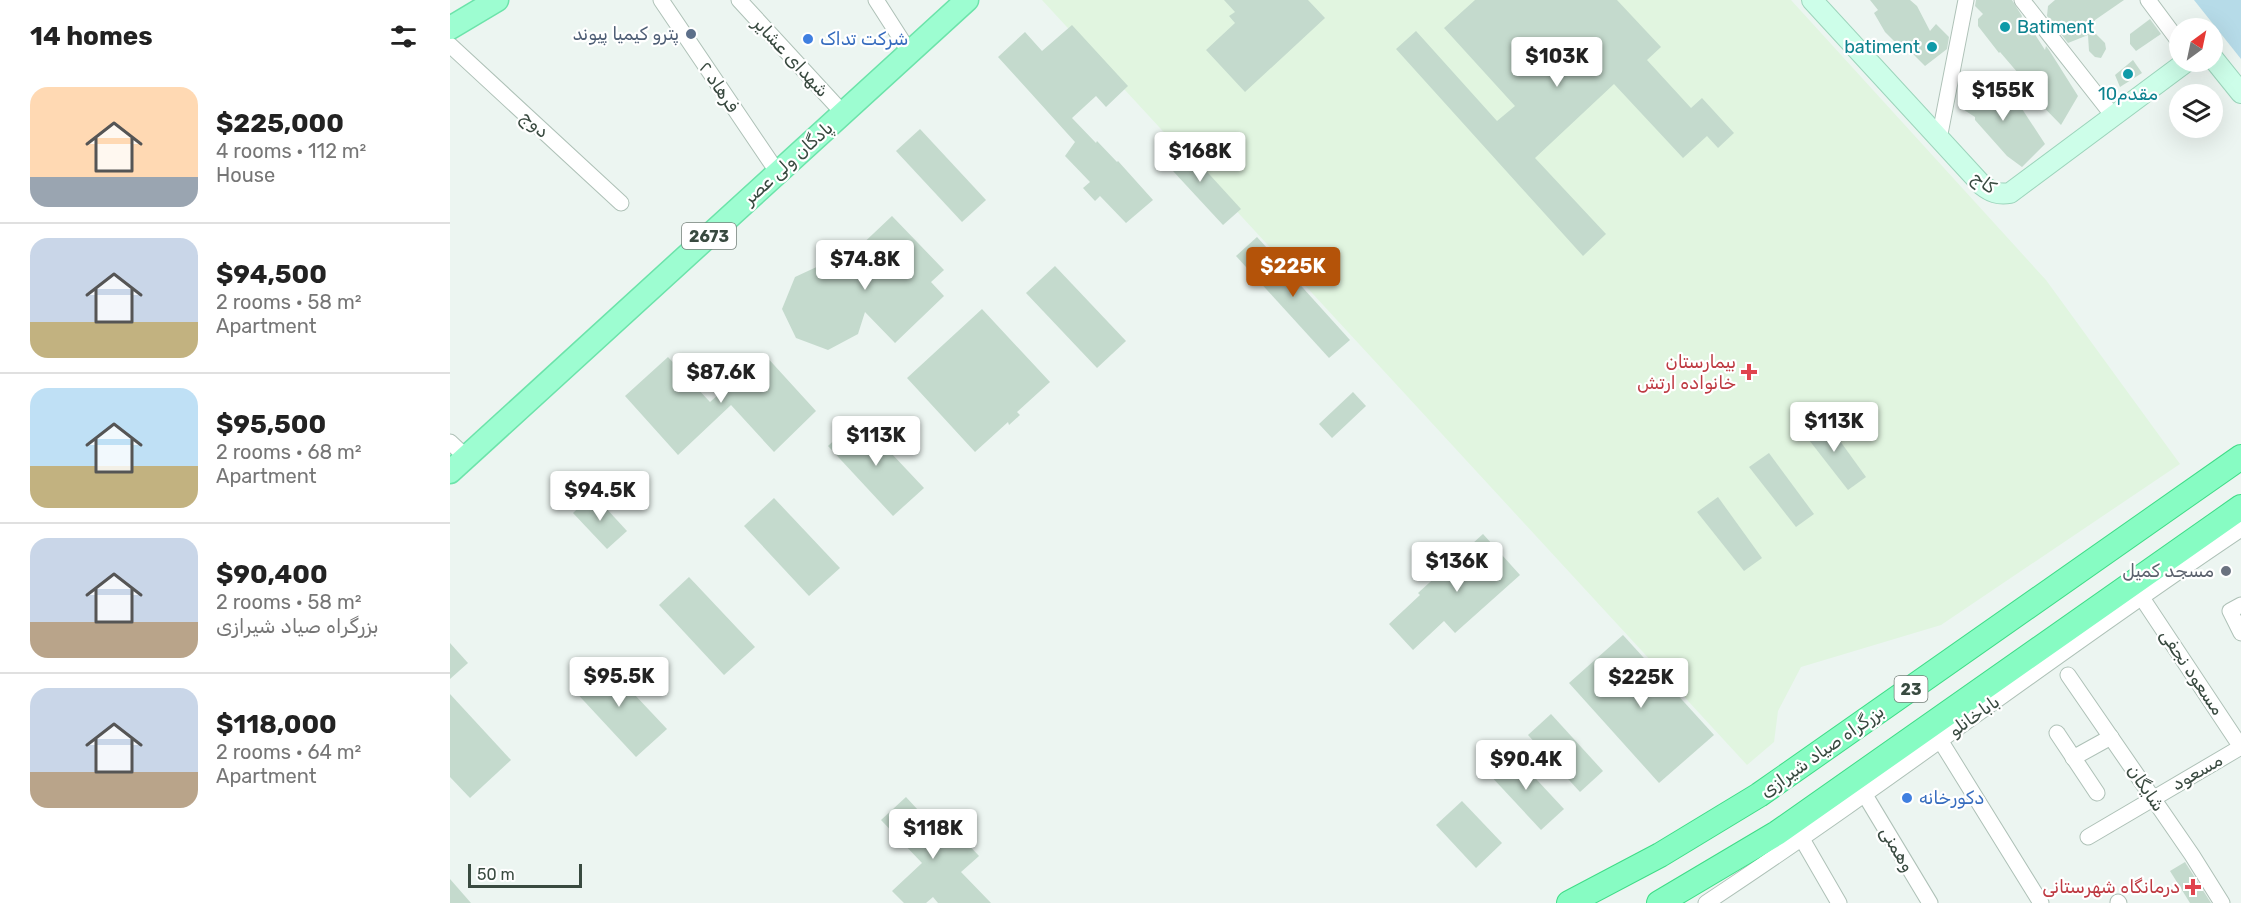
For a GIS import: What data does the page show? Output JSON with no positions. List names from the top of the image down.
{
  "streets": {
    "highway": ["23", "بزرگراه صیاد شیرازی"],
    "main road": ["پادگان ولی عصر", "کاج", "2673"],
    "street": [
      "شهدای عشایر",
      "فرهاد ۲",
      "دوج",
      "مسعود نجفی",
      "باباخانلو",
      "مسعود",
      "شایگان",
      "وهمنی"
    ]
  },
  "crossings": [
    ["شهدای عشایر", "پادگان ولی عصر"],
    ["فرهاد ۲", "پادگان ولی عصر"],
    ["مسعود نجفی", "باباخانلو"],
    ["مسعود نجفی", "مسعود"],
    ["باباخانلو", "وهمنی"],
    ["مسعود", "شایگان"]
  ],
  "places": {
    "other": [
      "Batiment",
      "پترو کیمیا پیوند",
      "شرکت تداک",
      "batiment",
      "10مقدم",
      "مسجد کمیل",
      "دکورخانه"
    ],
    "health": ["بیمارستان خانواده ارتش", "درمانگاه شهرستانی"]
  },
  "scale_bar": "50 m",
  "north": "top right",
  "page": {
    "heading": "14 homes",
    "price": [
      "$103K",
      "$155K",
      "$168K",
      "$74.8K",
      "$225K",
      "$87.6K",
      "$113K",
      "$113K",
      "$94.5K",
      "$136K",
      "$95.5K",
      "$225K",
      "$90.4K",
      "$118K"
    ],
    "list": [
      {
        "name": "$225,000",
        "note": "4 rooms · 112 m² · House"
      },
      {
        "name": "$94,500",
        "note": "2 rooms · 58 m² · Apartment"
      },
      {
        "name": "$95,500",
        "note": "2 rooms · 68 m² · Apartment"
      },
      {
        "name": "$90,400",
        "note": "2 rooms · 58 m² · بزرگراه صیاد شیرازی"
      },
      {
        "name": "$118,000",
        "note": "2 rooms · 64 m² · Apartment"
      }
    ],
    "scale": "50 m"
  }
}
